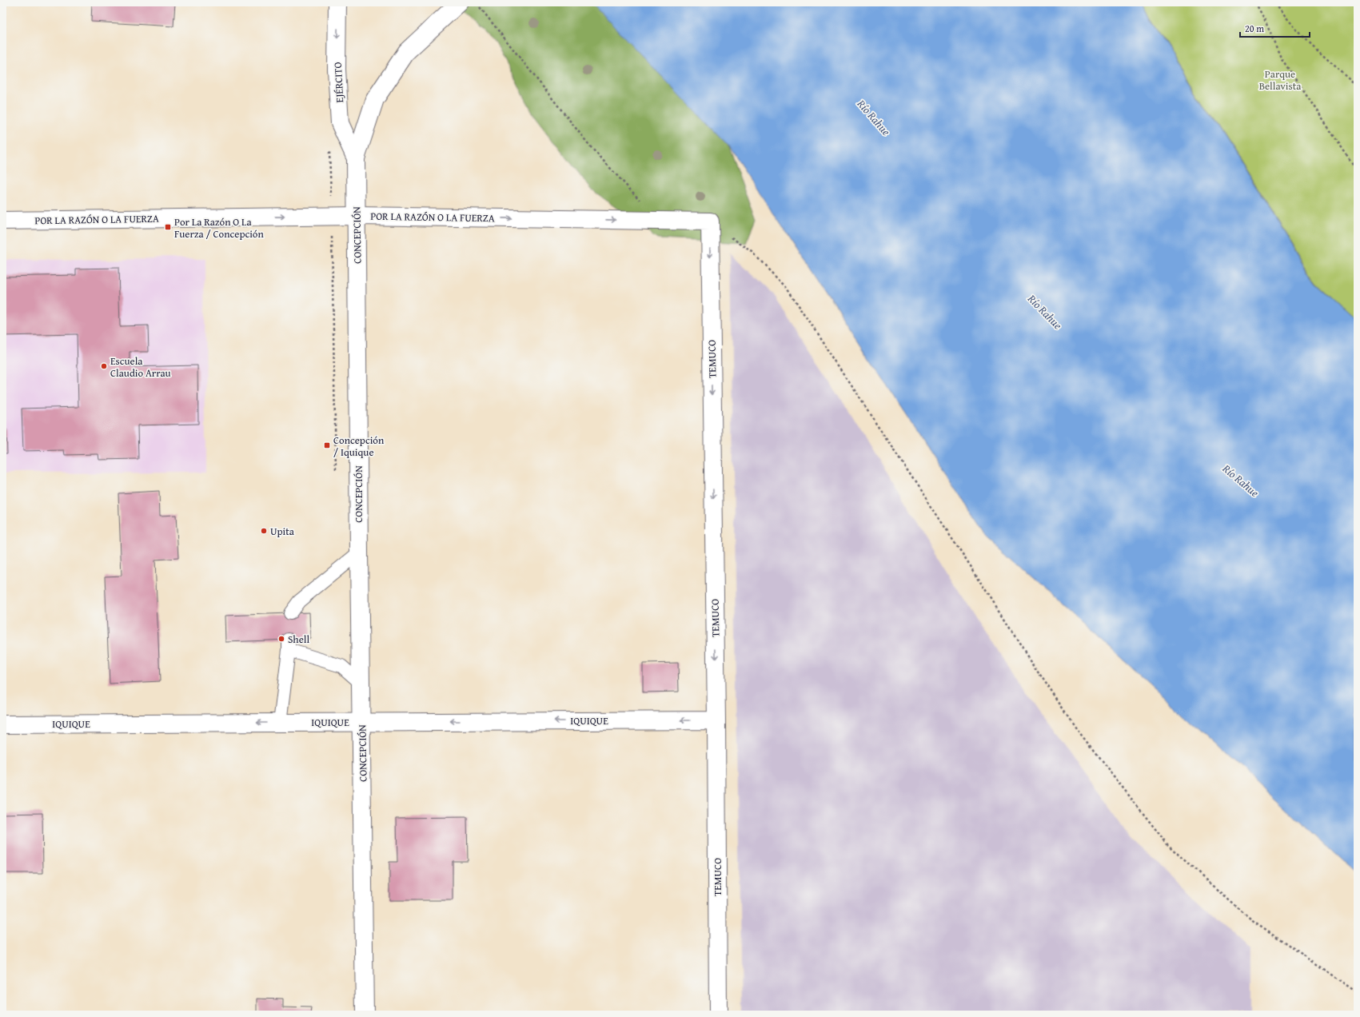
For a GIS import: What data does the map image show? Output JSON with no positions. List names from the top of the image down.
{
  "streets": {
    "street": [
      "EJÉRCITO",
      "POR LA RAZÓN O LA FUERZA",
      "CONCEPCIÓN",
      "TEMUCO",
      "IQUIQUE"
    ]
  },
  "crossings": [
    ["EJÉRCITO", "CONCEPCIÓN"],
    ["POR LA RAZÓN O LA FUERZA", "CONCEPCIÓN"],
    ["POR LA RAZÓN O LA FUERZA", "TEMUCO"],
    ["CONCEPCIÓN", "IQUIQUE"],
    ["TEMUCO", "IQUIQUE"]
  ],
  "one_way": [
    "EJÉRCITO",
    "POR LA RAZÓN O LA FUERZA",
    "TEMUCO",
    "IQUIQUE"
  ],
  "water": ["Río Rahue"],
  "parks": ["Parque Bellavista"],
  "places": {
    "transit": ["Por La Razón O La Fuerza / Concepción", "Concepción / Iquique"],
    "other": ["Escuela Claudio Arrau", "Upita", "Shell"]
  },
  "scale_bar": "20 m"
}
